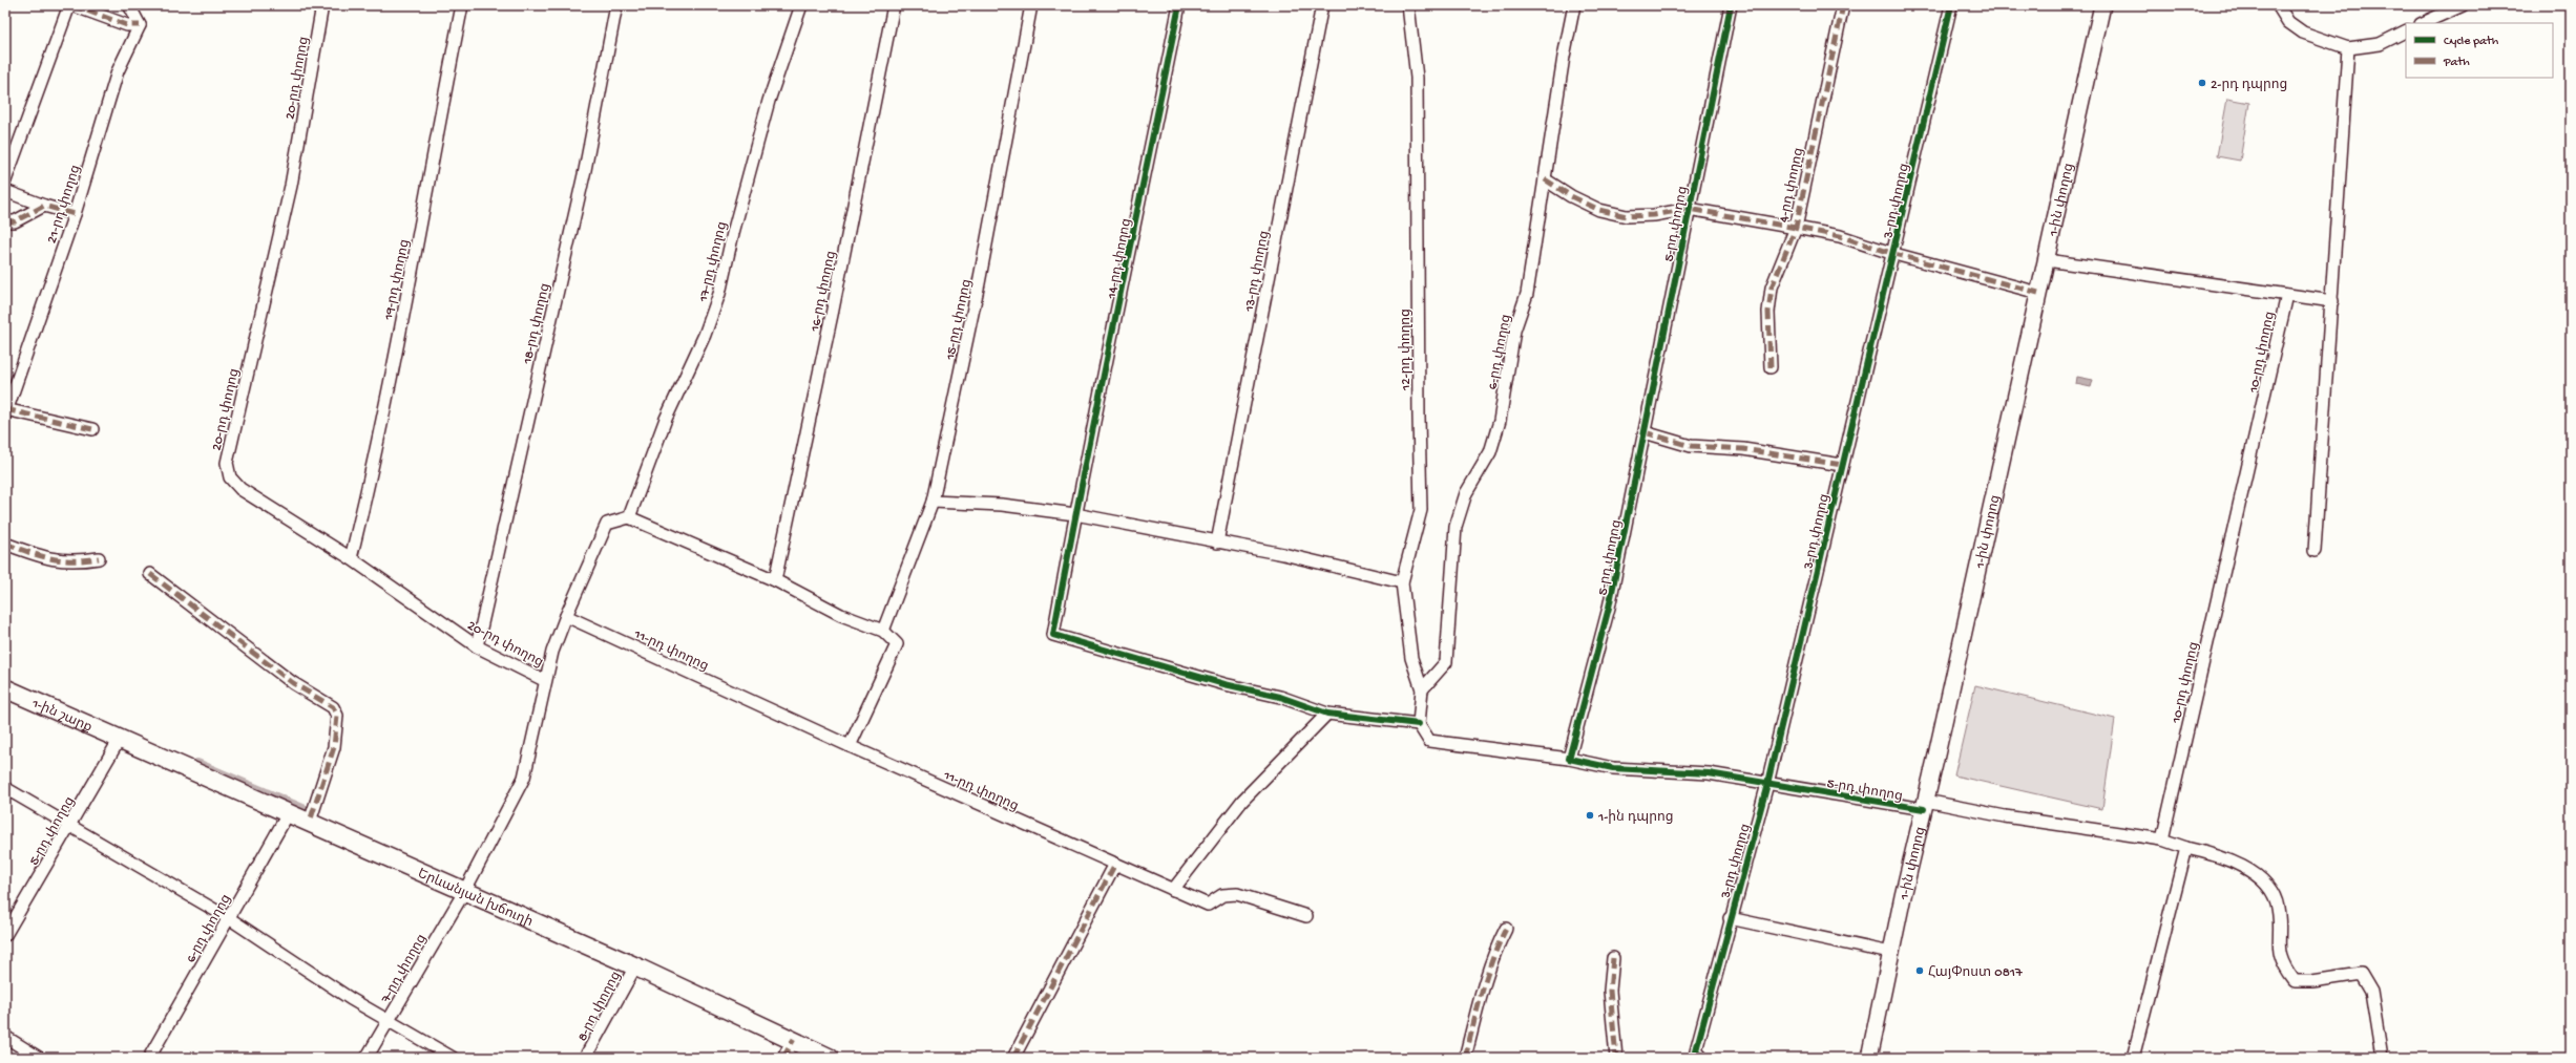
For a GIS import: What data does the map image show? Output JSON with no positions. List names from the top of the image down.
{
  "streets": {
    "main road": ["1-ին փողոց", "1-ին շարք", "Երևանյան խճուղի"],
    "street": [
      "20-րդ փողոց",
      "4-րդ փողոց",
      "3-րդ փողոց",
      "21-րդ փողոց",
      "5-րդ փողոց",
      "14-րդ փողոց",
      "17-րդ փողոց",
      "13-րդ փողոց",
      "19-րդ փողոց",
      "16-րդ փողոց",
      "15-րդ փողոց",
      "18-րդ փողոց",
      "12-րդ փողոց",
      "6-րդ փողոց",
      "10-րդ փողոց",
      "11-րդ փողոց",
      "7-րդ փողոց",
      "8-րդ փողոց"
    ]
  },
  "crossings": [
    ["20-րդ փողոց", "19-րդ փողոց"],
    ["20-րդ փողոց", "18-րդ փողոց"],
    ["1-ին փողոց", "5-րդ փողոց"],
    ["3-րդ փողոց", "5-րդ փողոց"],
    ["5-րդ փողոց", "10-րդ փողոց"],
    ["5-րդ փողոց", "1-ին շարք"],
    ["5-րդ փողոց", "Երևանյան խճուղի"],
    ["12-րդ փողոց", "6-րդ փողոց"],
    ["6-րդ փողոց", "Երևանյան խճուղի"],
    ["1-ին շարք", "Երևանյան խճուղի"],
    ["Երևանյան խճուղի", "7-րդ փողոց"],
    ["Երևանյան խճուղի", "8-րդ փողոց"]
  ],
  "places": ["2-րդ դպրոց", "1-ին դպրոց", "ՀայՓոստ 0817"],
  "legend": ["Cycle path", "Path"]
}
